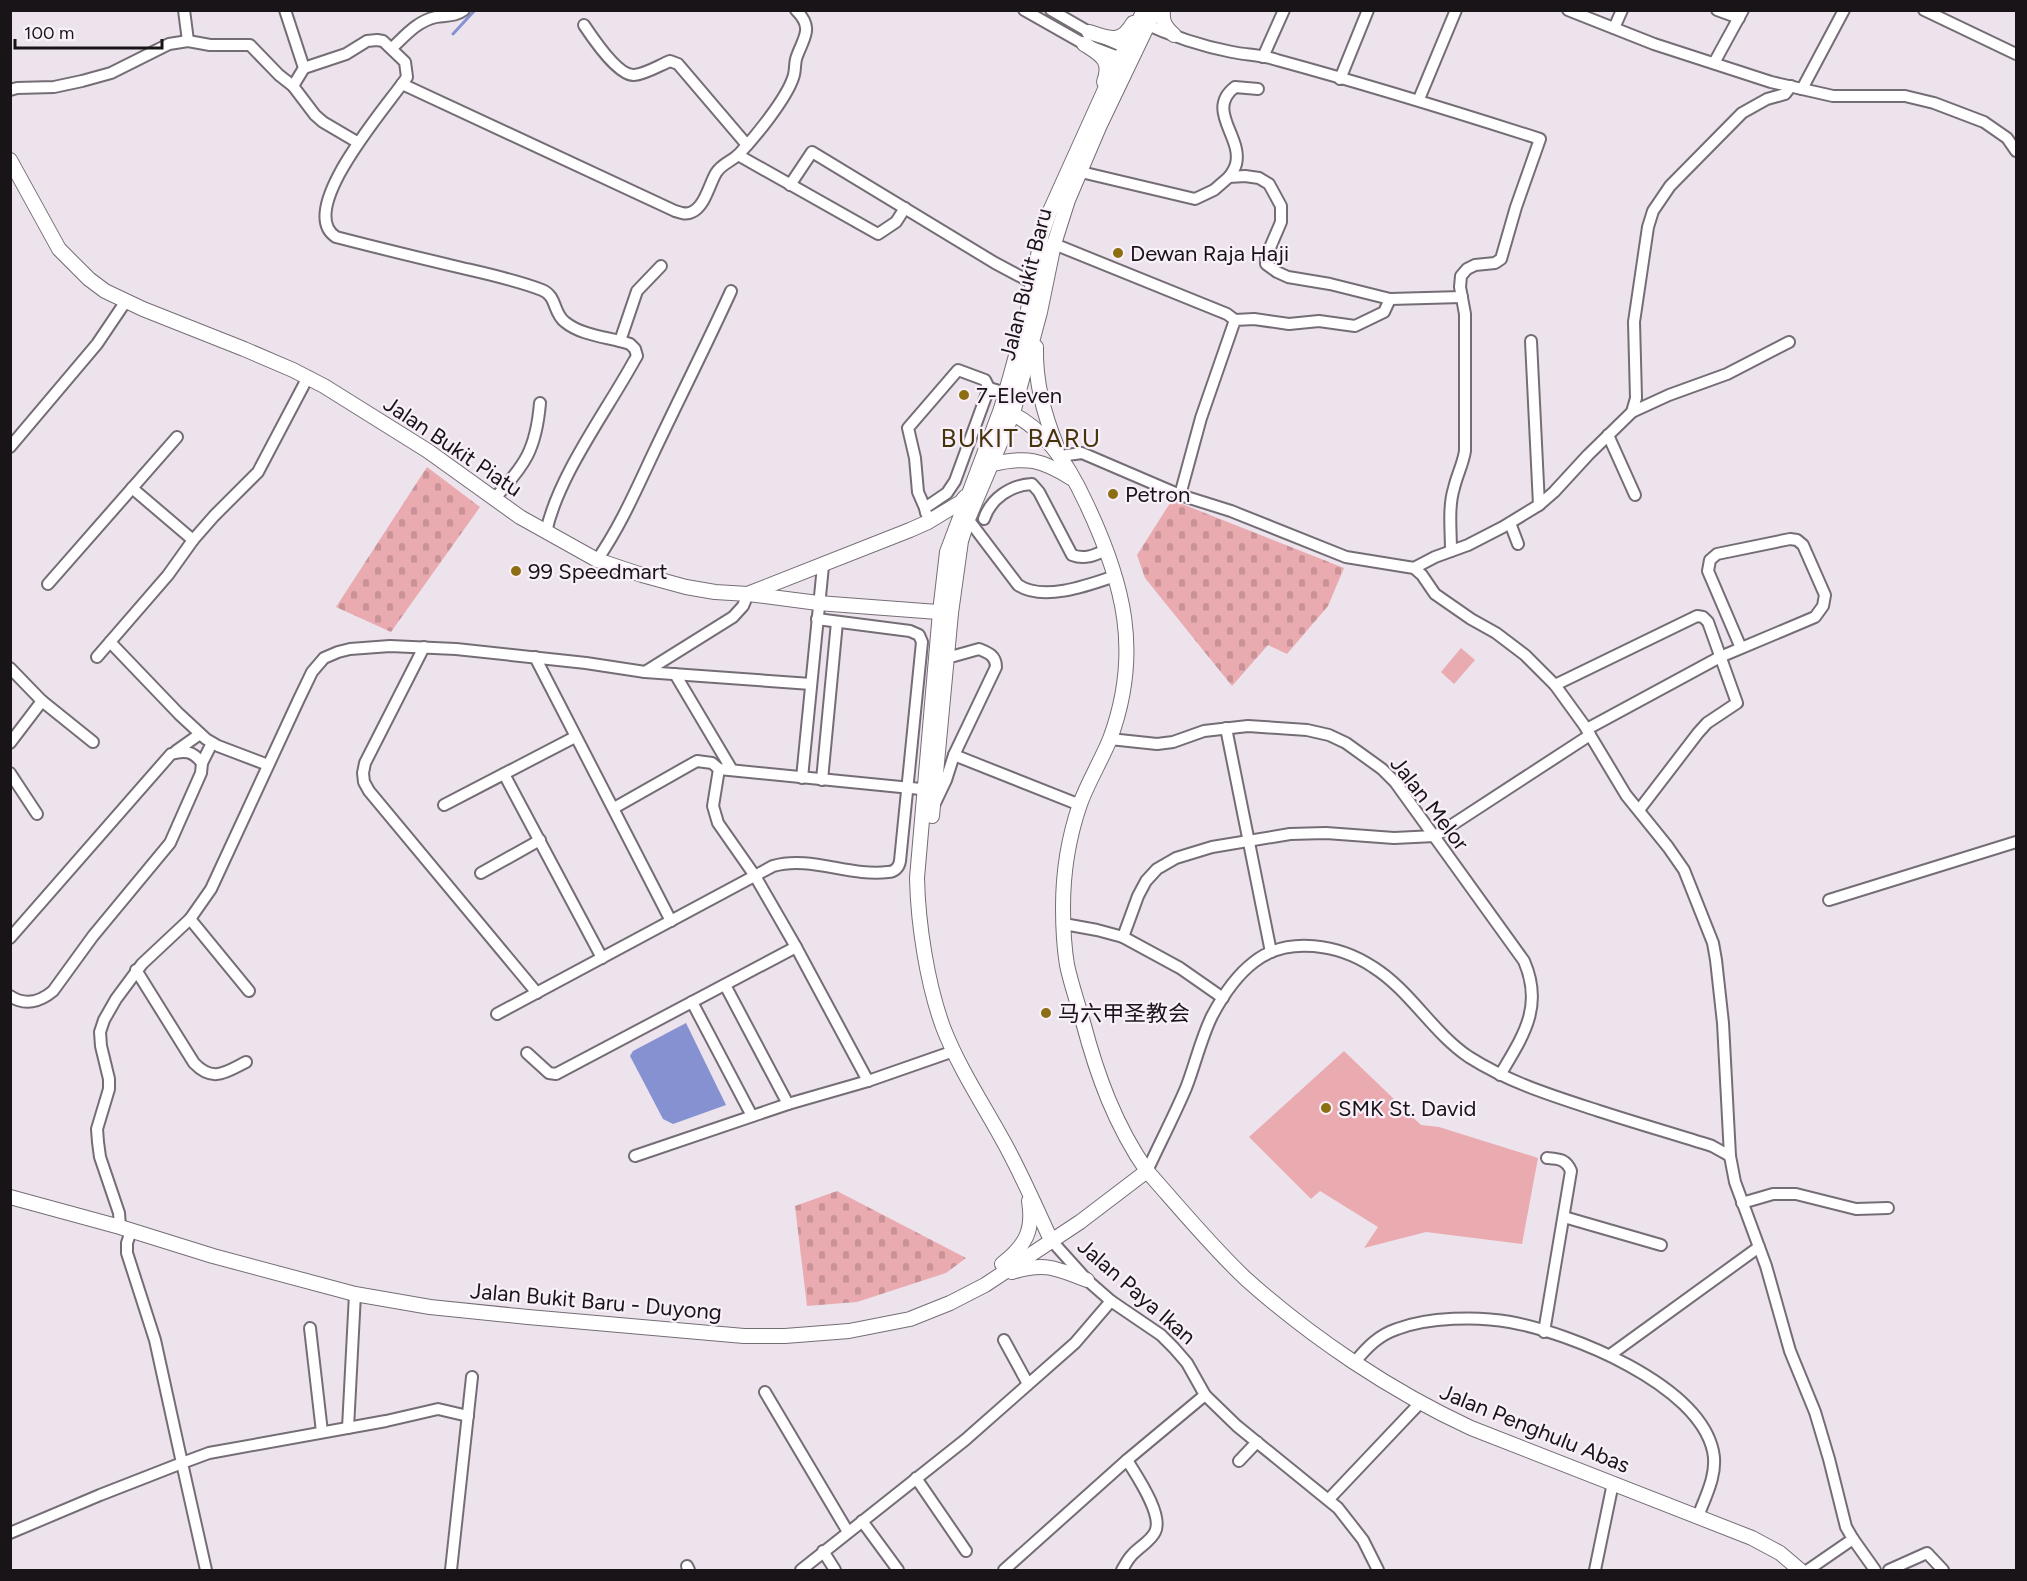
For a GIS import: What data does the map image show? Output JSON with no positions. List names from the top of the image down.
{
  "streets": {
    "main road": [
      "Jalan Bukit Baru",
      "Jalan Bukit Piatu",
      "Jalan Paya Ikan",
      "Jalan Bukit Baru - Duyong",
      "Jalan Penghulu Abas"
    ],
    "street": ["Jalan Melor"]
  },
  "crossings": [
    ["Jalan Bukit Baru", "Jalan Bukit Piatu"],
    ["Jalan Bukit Baru", "Jalan Paya Ikan"],
    ["Jalan Bukit Baru", "Jalan Penghulu Abas"],
    ["Jalan Melor", "Jalan Penghulu Abas"],
    ["Jalan Paya Ikan", "Jalan Bukit Baru - Duyong"],
    ["Jalan Bukit Baru - Duyong", "Jalan Penghulu Abas"]
  ],
  "districts": ["BUKIT BARU"],
  "places": [
    "Dewan Raja Haji",
    "7-Eleven",
    "Petron",
    "99 Speedmart",
    "马六甲圣教会",
    "SMK St. David"
  ],
  "scale_bar": "100 m"
}
